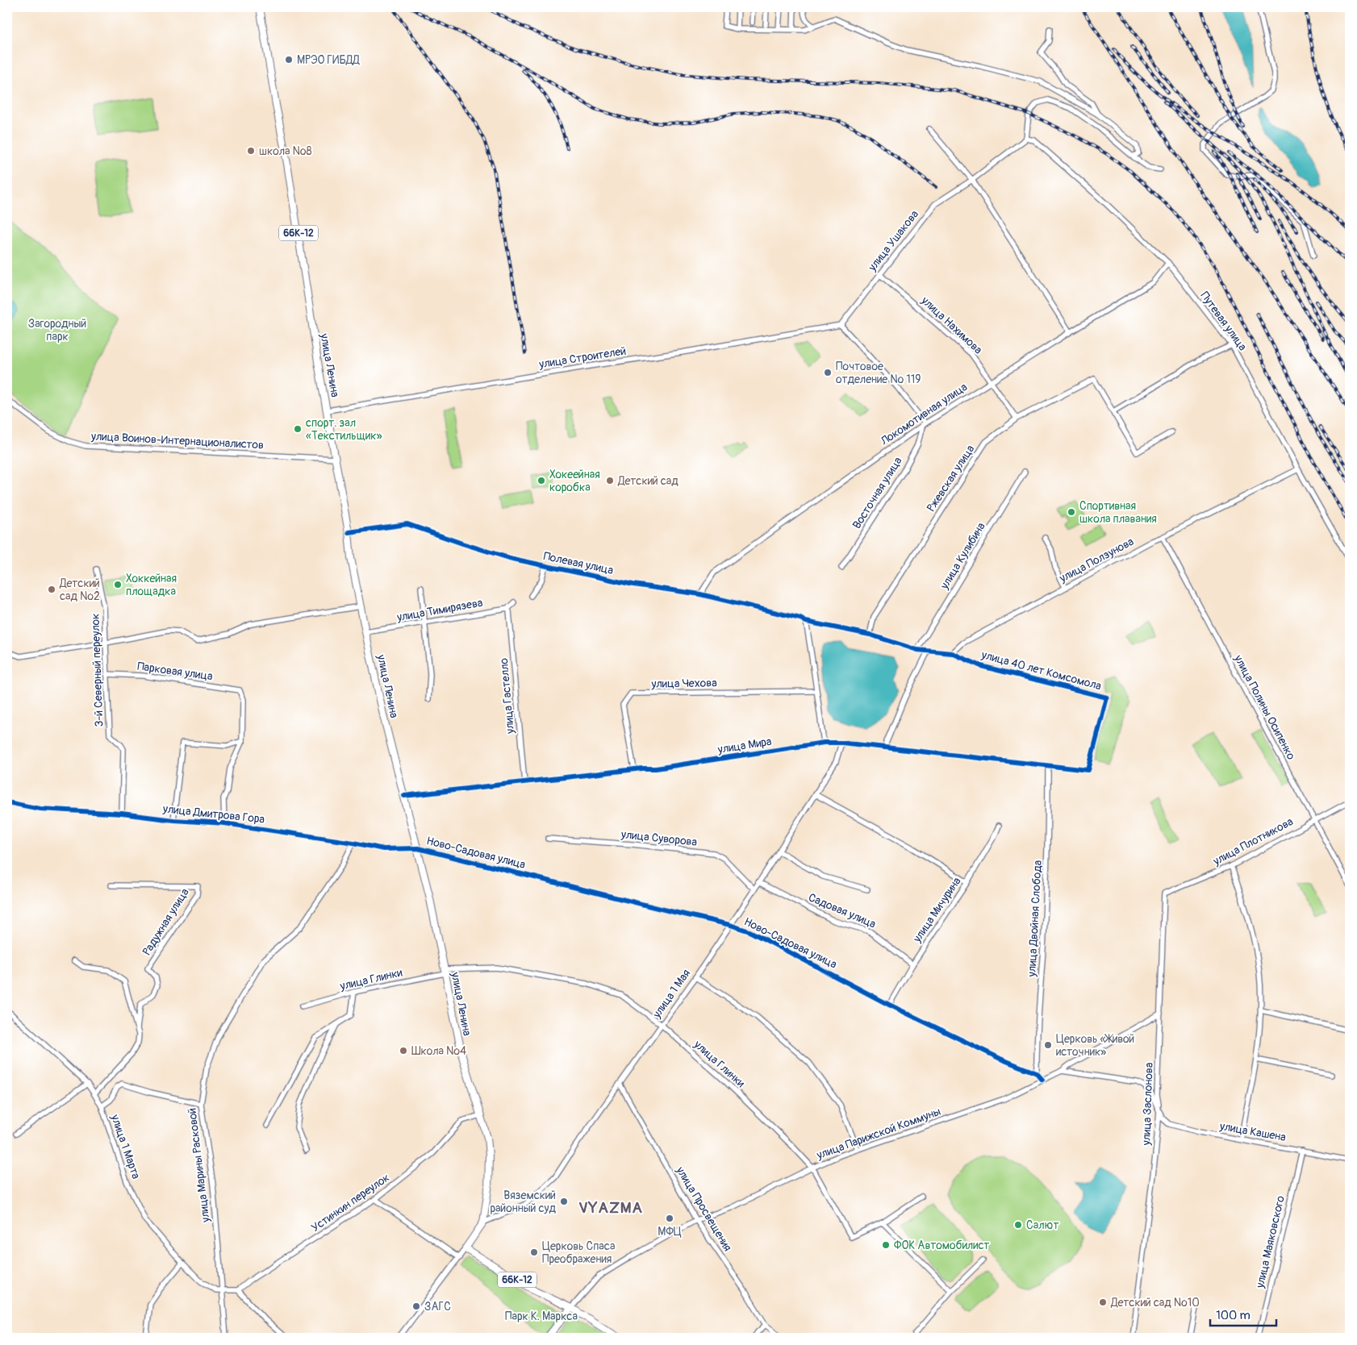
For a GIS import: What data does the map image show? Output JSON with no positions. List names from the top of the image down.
{
  "streets": {
    "main road": ["66К-12", "улица Ленина"],
    "street": [
      "улица Ушакова",
      "Путевая улица",
      "улица Нахимова",
      "улица Строителей",
      "Локомотивная улица",
      "улица Воинов-Интернационалистов",
      "Ржевская улица",
      "Восточная улица",
      "улица Кулибина",
      "улица Ползунова",
      "Полевая улица",
      "улица Тимирязева",
      "3-й Северный переулок",
      "улица 40 лет Комсомола",
      "Парковая улица",
      "улица Чехова",
      "улица Гастелло",
      "улица Полины Осипенко",
      "улица Мира",
      "улица Дмитрова Гора",
      "улица Суворова",
      "улица Плотникова",
      "Ново-Садовая улица",
      "улица Мичурина",
      "Садовая улица",
      "улица Двойная Слобода",
      "Радужная улица",
      "улица Глинки",
      "улица 1 Мая",
      "улица Заслонова",
      "улица Кашена",
      "улица Парижской Коммуны",
      "улица 1 Марта",
      "улица Марины Расковой",
      "Устинкин переулок",
      "улица Просвещения",
      "улица Маяковского"
    ]
  },
  "crossings": [
    ["66К-12", "улица Ленина"],
    ["66К-12", "улица Парижской Коммуны"],
    ["улица Ушакова", "Путевая улица"],
    ["улица Ушакова", "улица Нахимова"],
    ["улица Ушакова", "улица Строителей"],
    ["Путевая улица", "Локомотивная улица"],
    ["Путевая улица", "улица Ползунова"],
    ["улица Нахимова", "Локомотивная улица"],
    ["улица Нахимова", "Ржевская улица"],
    ["улица Строителей", "улица Ленина"],
    ["улица Ленина", "улица Воинов-Интернационалистов"],
    ["улица Ленина", "Полевая улица"],
    ["улица Ленина", "улица Тимирязева"],
    ["улица Ленина", "улица Мира"],
    ["улица Ленина", "улица Дмитрова Гора"],
    ["улица Ленина", "Ново-Садовая улица"],
    ["улица Ленина", "улица Глинки"],
    ["улица Ленина", "улица 1 Мая"],
    ["улица Ленина", "Устинкин переулок"],
    ["Локомотивная улица", "Восточная улица"],
    ["Локомотивная улица", "Полевая улица"],
    ["Ржевская улица", "улица 40 лет Комсомола"],
    ["улица Кулибина", "улица 40 лет Комсомола"],
    ["улица Ползунова", "улица 40 лет Комсомола"],
    ["улица Ползунова", "улица Полины Осипенко"],
    ["Полевая улица", "улица 40 лет Комсомола"],
    ["улица Тимирязева", "улица Гастелло"],
    ["3-й Северный переулок", "Парковая улица"],
    ["3-й Северный переулок", "улица Дмитрова Гора"],
    ["улица 40 лет Комсомола", "улица Мира"],
    ["улица Чехова", "улица Мира"],
    ["улица Гастелло", "улица Мира"],
    ["улица Полины Осипенко", "улица Плотникова"],
    ["улица Мира", "улица Двойная Слобода"],
    ["улица Мира", "улица 1 Мая"],
    ["улица Дмитрова Гора", "Ново-Садовая улица"],
    ["улица Дмитрова Гора", "улица Марины Расковой"],
    ["улица Суворова", "улица 1 Мая"],
    ["улица Плотникова", "улица Заслонова"],
    ["Ново-Садовая улица", "улица Мичурина"],
    ["Ново-Садовая улица", "улица Двойная Слобода"],
    ["Ново-Садовая улица", "улица 1 Мая"],
    ["Ново-Садовая улица", "улица Парижской Коммуны"],
    ["улица Мичурина", "Садовая улица"],
    ["Садовая улица", "улица 1 Мая"],
    ["улица Глинки", "улица 1 Мая"],
    ["улица Глинки", "улица Парижской Коммуны"],
    ["улица 1 Мая", "улица Просвещения"],
    ["улица Заслонова", "улица Кашена"],
    ["улица Заслонова", "улица Парижской Коммуны"],
    ["улица Кашена", "улица Маяковского"],
    ["улица Парижской Коммуны", "улица Просвещения"],
    ["улица 1 Марта", "улица Марины Расковой"]
  ],
  "districts": ["VYAZMA"],
  "parks": ["Загородный парк", "Парк К. Маркса"],
  "places": [
    "МРЭО ГИБДД",
    "школа №8",
    "Почтовое отделение № 119",
    "спорт. зал «Текстильщик»",
    "Хокеейная коробка",
    "Детский сад",
    "Спортивная школа плавания",
    "Хоккейная площадка",
    "Детский сад №2",
    "Церковь «Живой источник»",
    "Школа №4",
    "Вяземский районный суд",
    "МФЦ",
    "Салют",
    "ФОК Автомобилист",
    "Церковь Спаса Преображения",
    "Детский сад №10",
    "ЗАГС"
  ],
  "scale_bar": "100 m"
}
